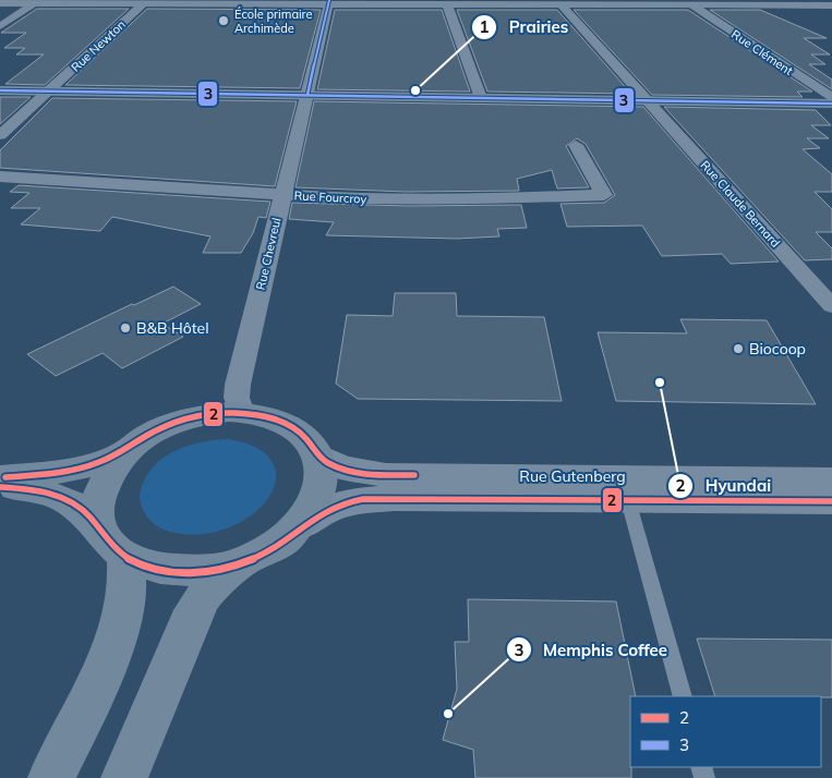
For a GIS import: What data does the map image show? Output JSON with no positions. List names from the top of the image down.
{
  "streets": {
    "street": [
      "Rue Newton",
      "Rue Clément",
      "Rue Fourcroy",
      "Rue Claude Bernard",
      "Rue Chevreul",
      "Rue Gutenberg"
    ]
  },
  "crossings": [
    ["Rue Fourcroy", "Rue Chevreul"],
    ["Rue Chevreul", "Rue Gutenberg"]
  ],
  "places": [
    "École primaire Archimède",
    "Prairies",
    "B&B Hôtel",
    "Biocoop",
    "Hyundai",
    "Memphis Coffee"
  ],
  "lines": ["transit line 3", "transit line 2"],
  "legend": ["2", "3"]
}
